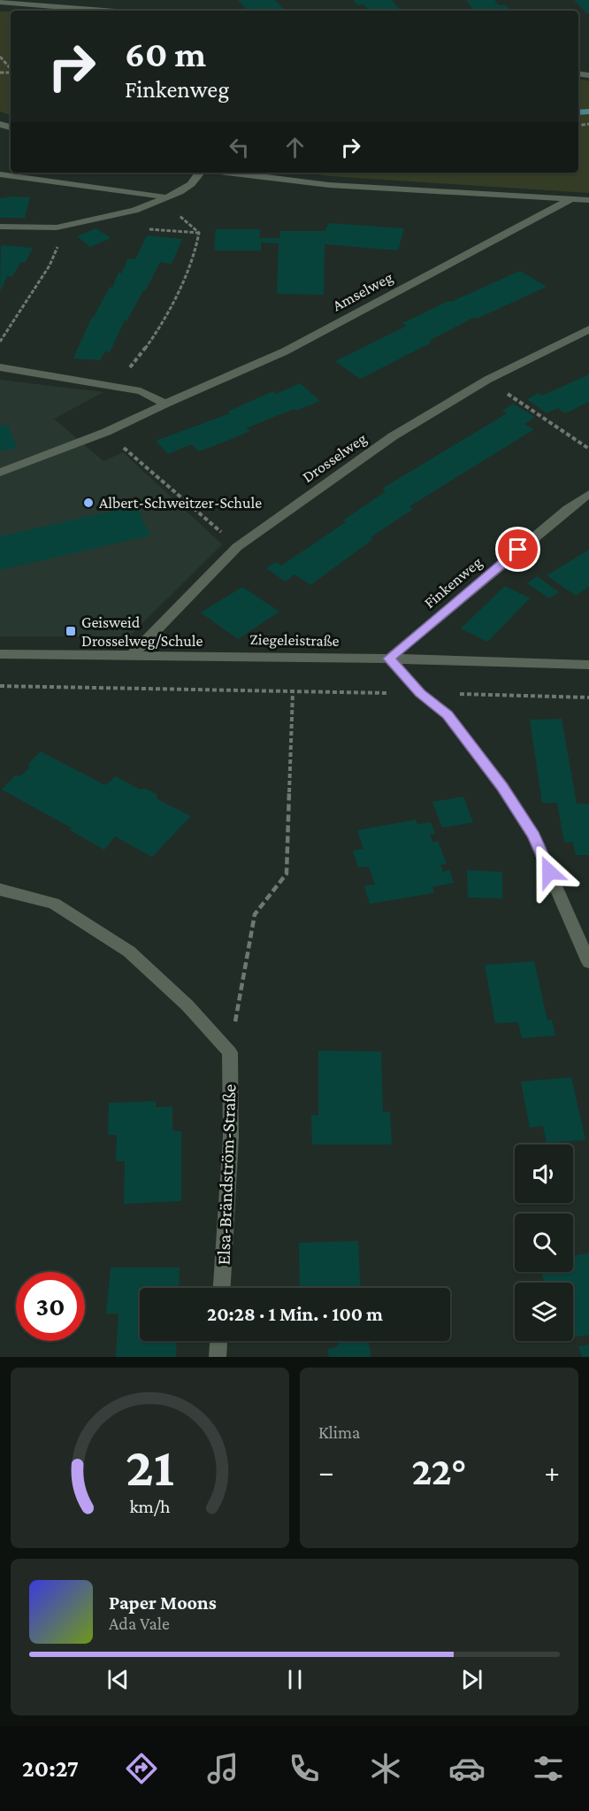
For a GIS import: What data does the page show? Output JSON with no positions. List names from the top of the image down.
{
  "streets": {
    "street": [
      "Amselweg",
      "Drosselweg",
      "Finkenweg",
      "Ziegeleistraße",
      "Elsa-Brändström-Straße"
    ]
  },
  "crossings": [
    ["Drosselweg", "Ziegeleistraße"],
    ["Finkenweg", "Ziegeleistraße"]
  ],
  "places": {
    "other": ["Albert-Schweitzer-Schule"],
    "transit": ["Geisweid Drosselweg/Schule"]
  },
  "page": {
    "turn": ["60 m", "Finkenweg"],
    "limit": "30",
    "trip": "20:28 · 1 Min. · 100 m",
    "tile": "Klima",
    "heat": ["−", "22°", "+"],
    "song": ["Paper Moons", "Ada Vale"],
    "tabs": "20:27",
    "gauge": ["21", "km/h"]
  }
}
